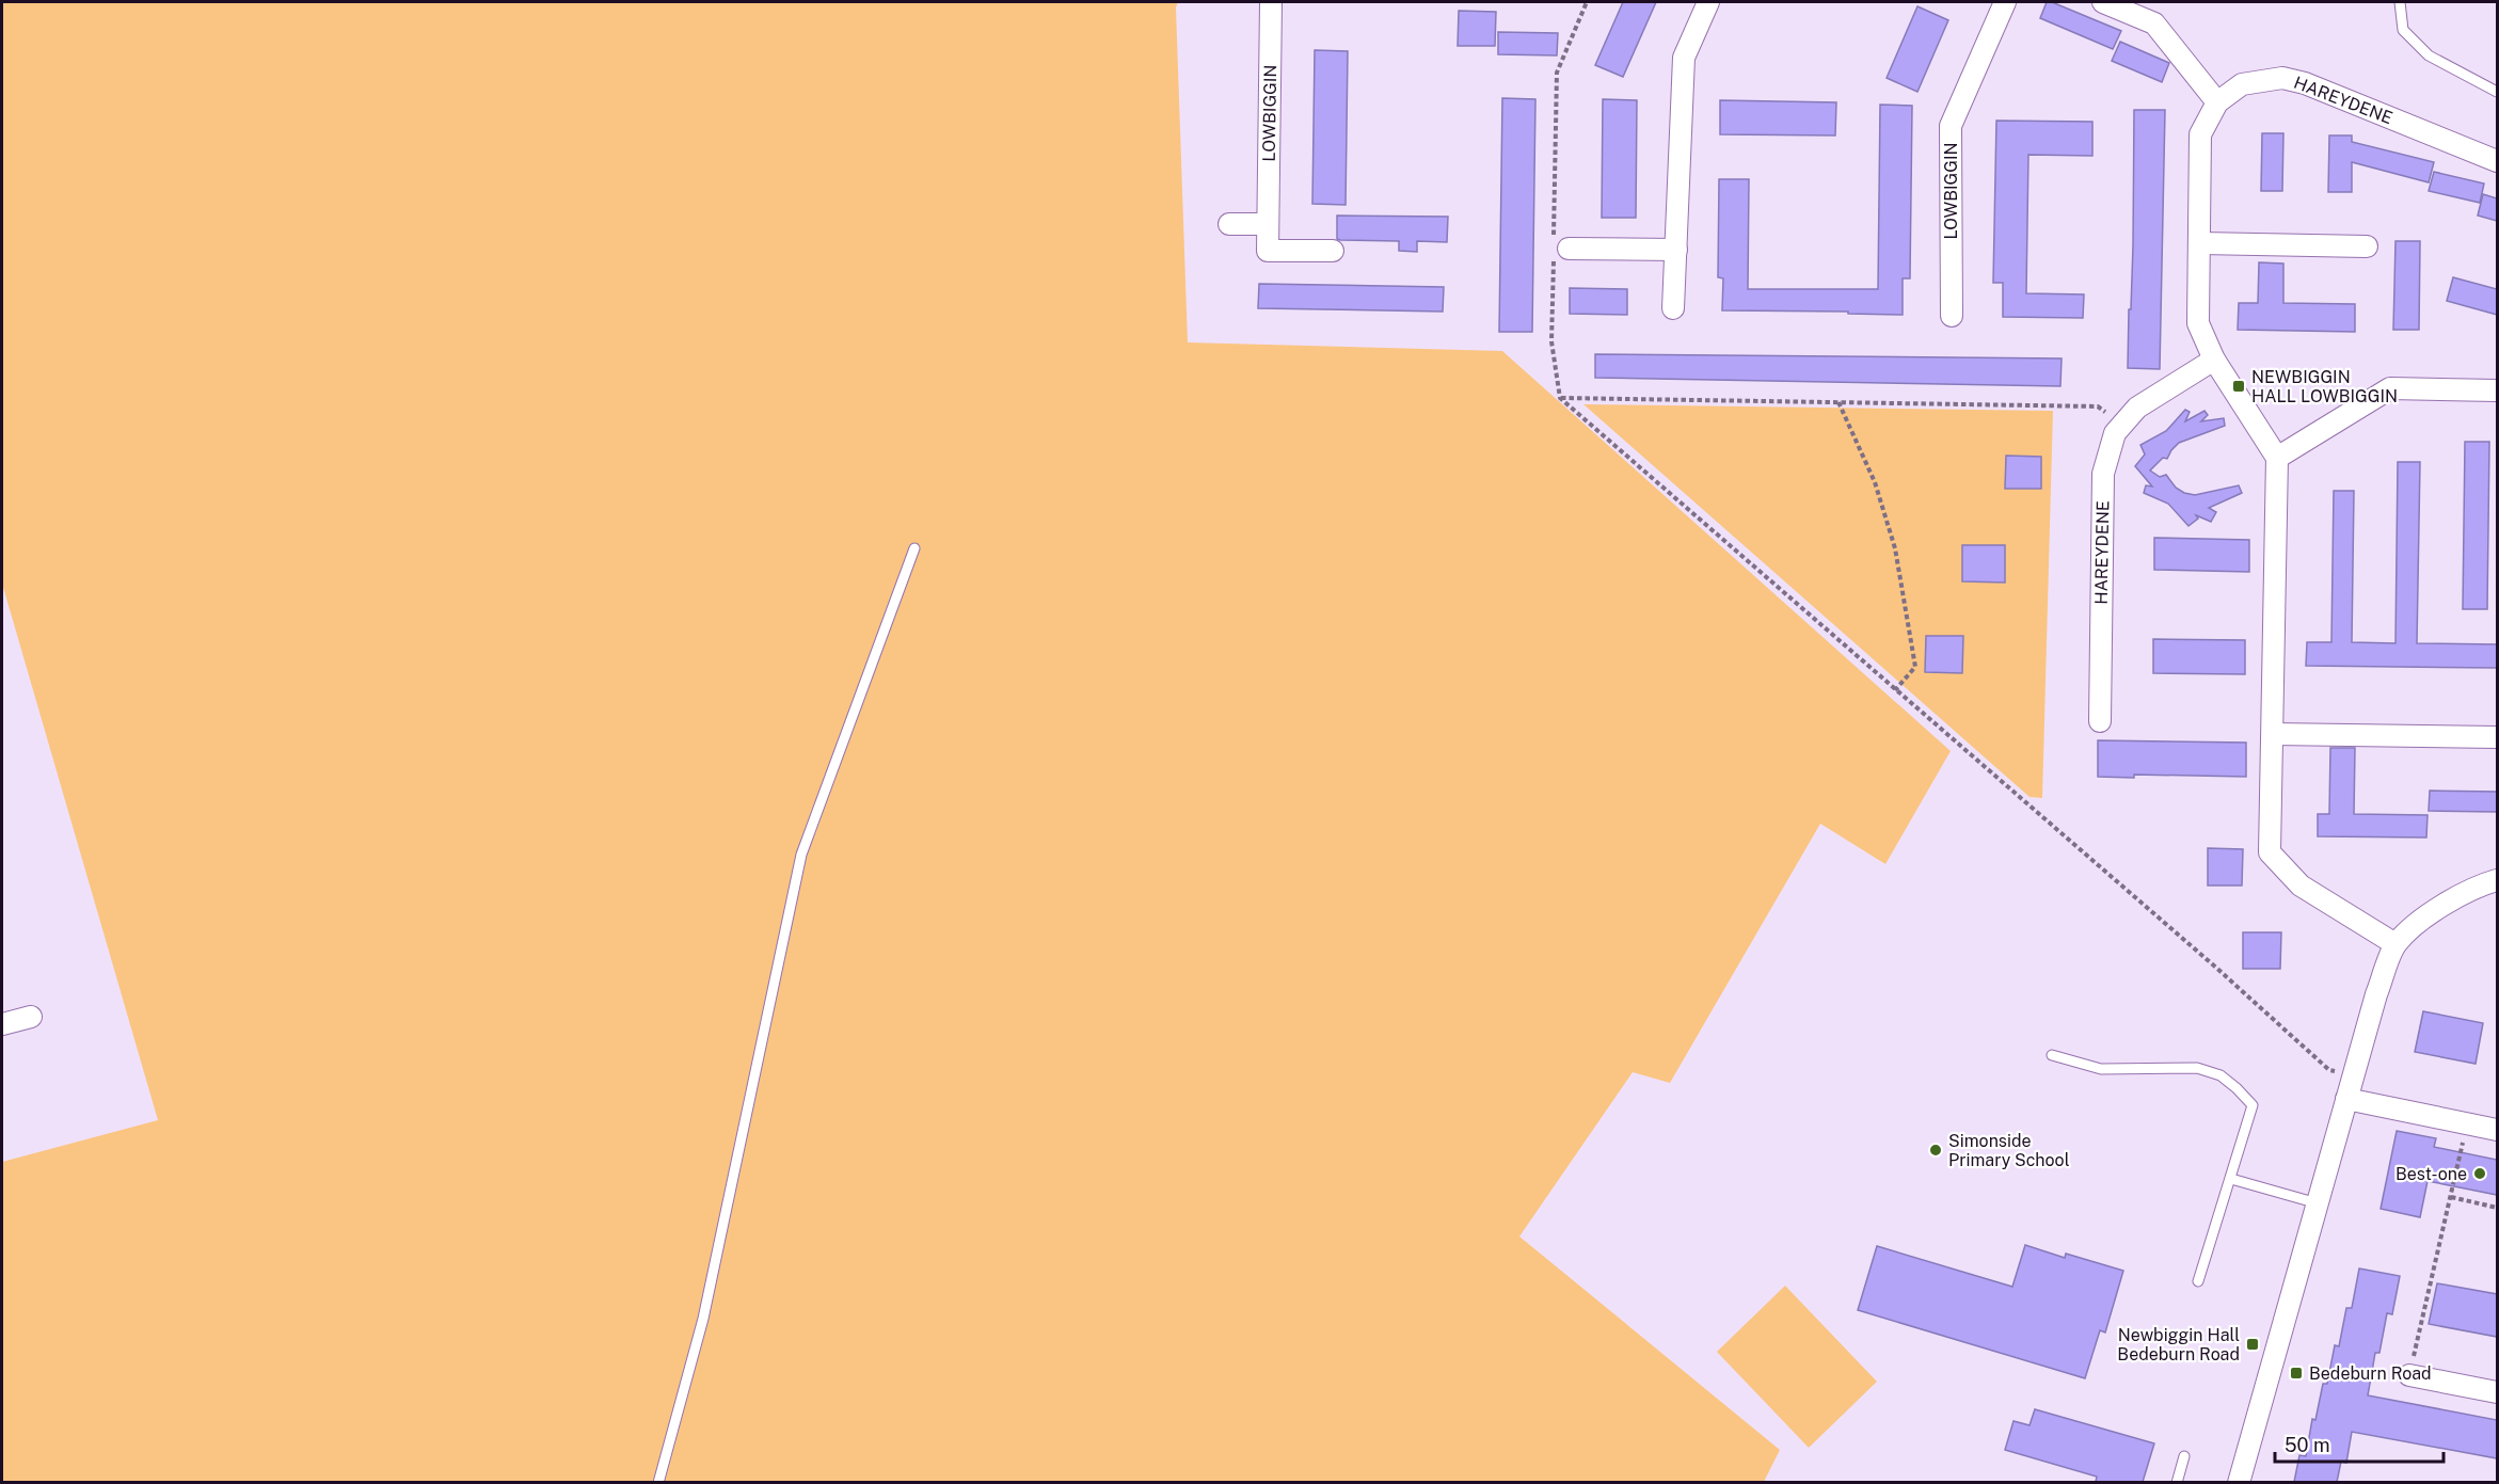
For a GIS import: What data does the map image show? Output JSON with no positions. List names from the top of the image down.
{
  "streets": {
    "street": ["HAREYDENE", "LOWBIGGIN"]
  },
  "places": {
    "transit": ["NEWBIGGIN HALL LOWBIGGIN", "Newbiggin Hall Bedeburn Road", "Bedeburn Road"],
    "other": ["Simonside Primary School", "Best-one"]
  },
  "scale_bar": "50 m"
}
